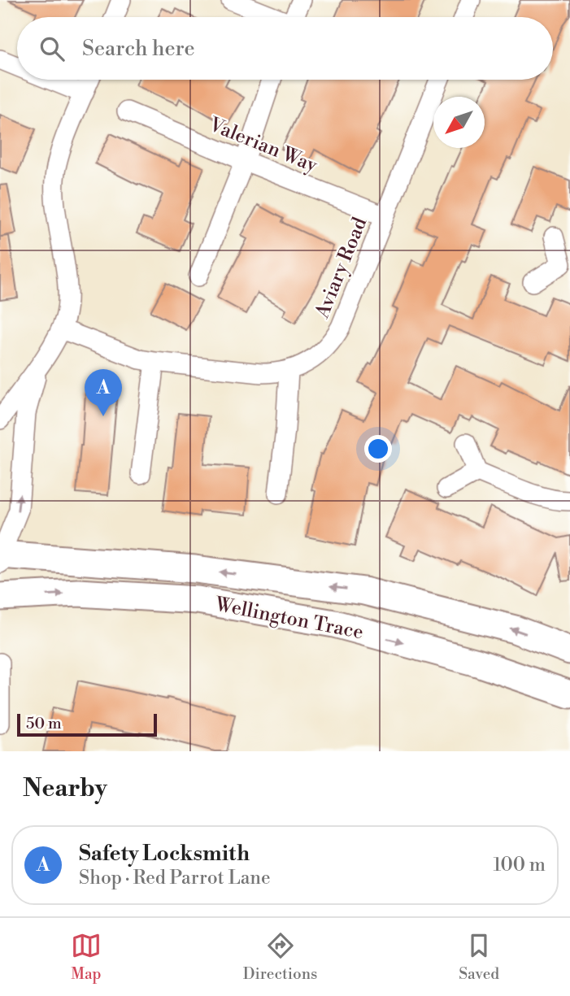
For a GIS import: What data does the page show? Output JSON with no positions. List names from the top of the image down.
{
  "streets": {
    "street": ["Valerian Way", "Aviary Road", "Wellington Trace"]
  },
  "crossings": [
    ["Valerian Way", "Aviary Road"]
  ],
  "scale_bar": "50 m",
  "north": "bottom left",
  "page": {
    "search": "Search here",
    "pins": "A",
    "scale": "50 m",
    "heading": "Nearby",
    "list": [
      {
        "mark": "A",
        "name": "Safety Locksmith",
        "note": "Shop · Red Parrot Lane",
        "value": "100 m"
      }
    ],
    "nav": ["Map", "Directions", "Saved"]
  }
}
